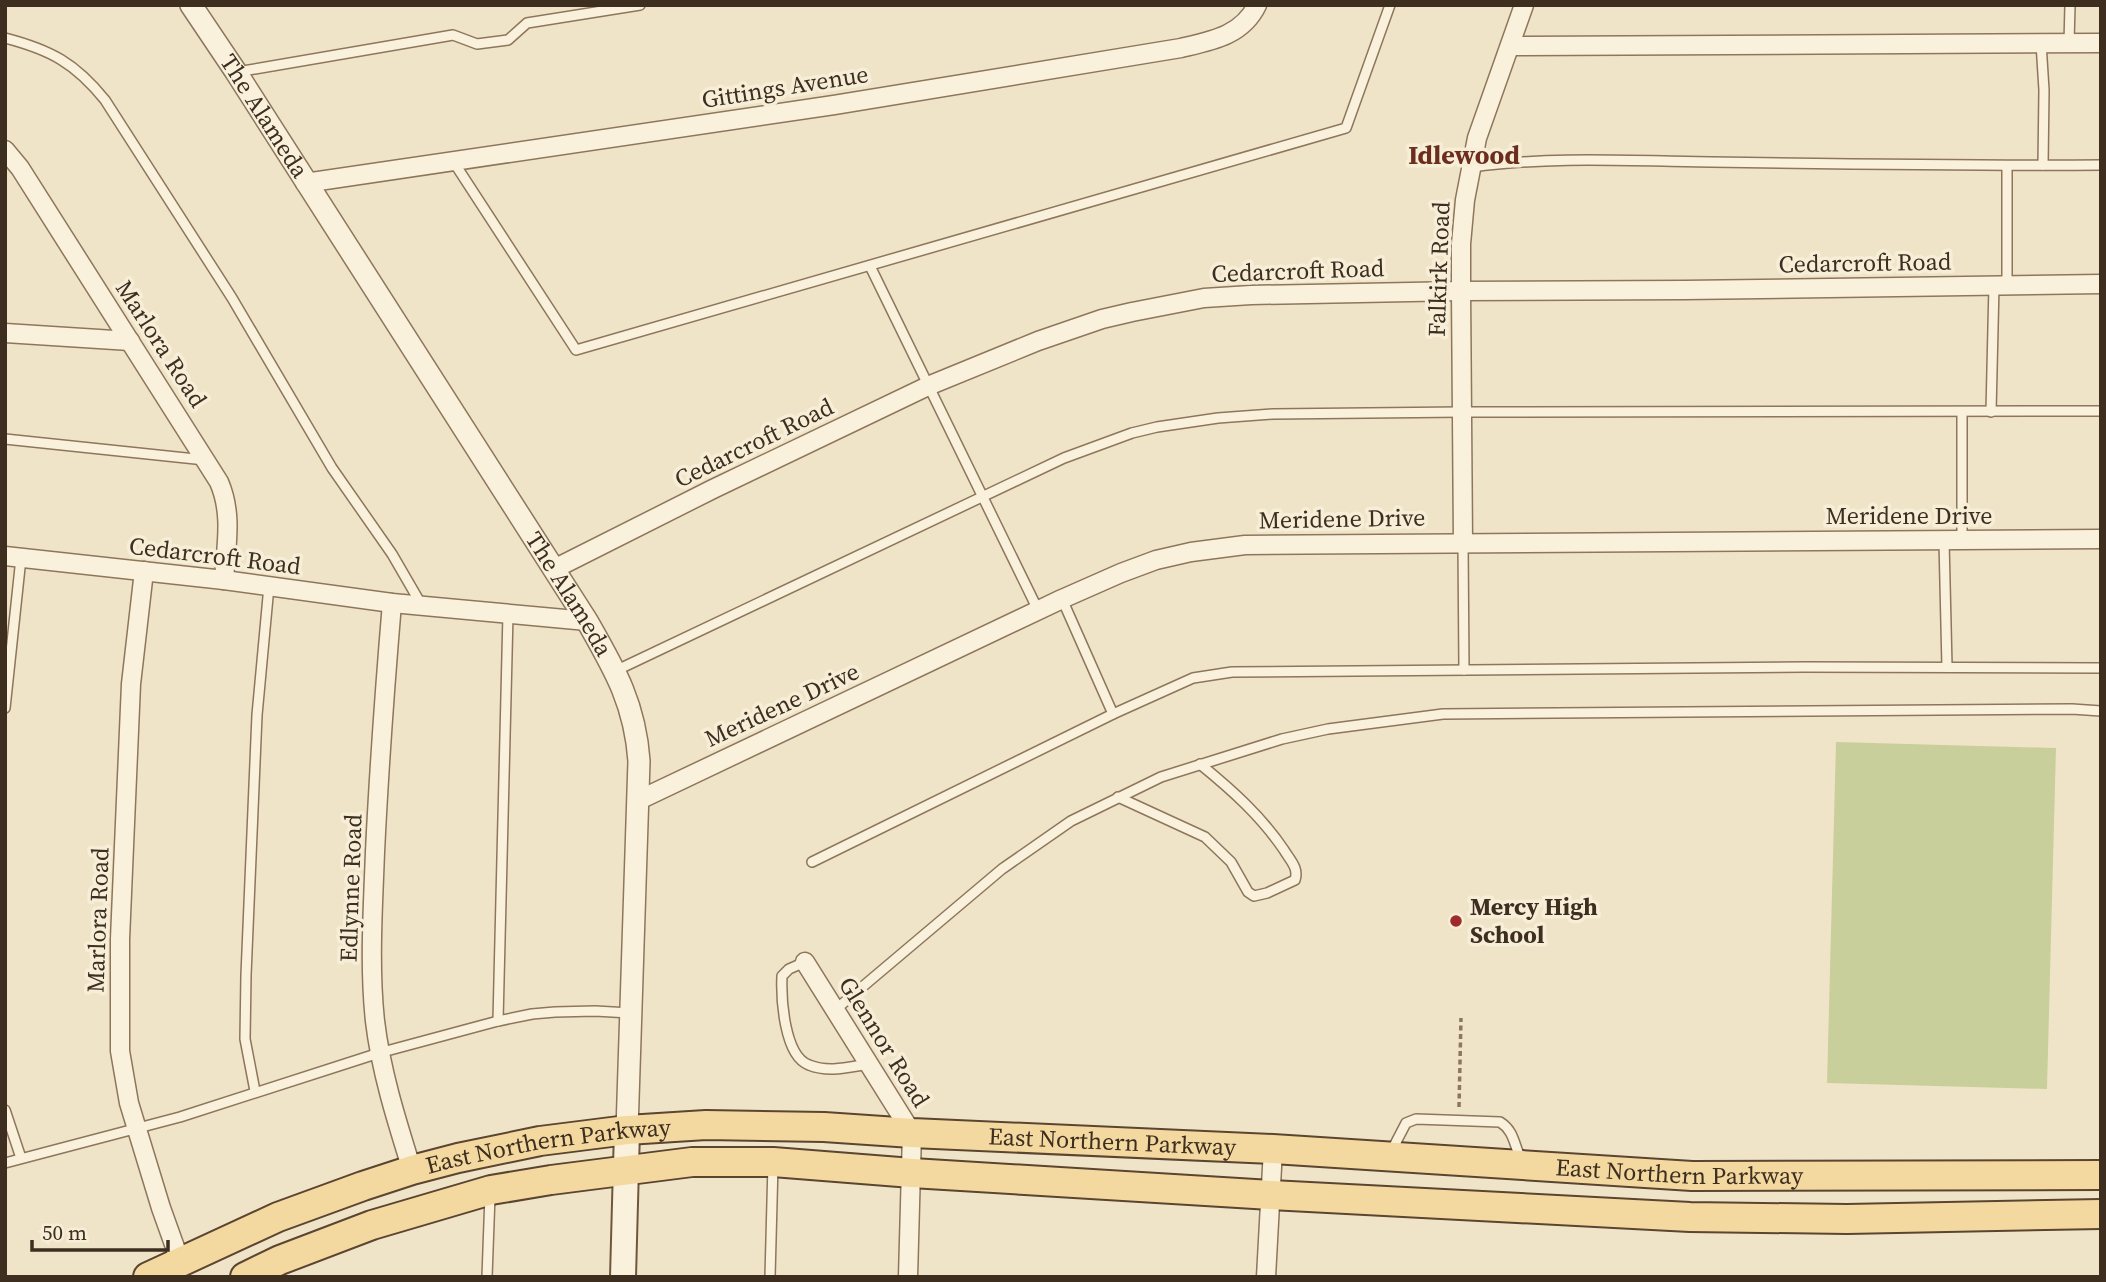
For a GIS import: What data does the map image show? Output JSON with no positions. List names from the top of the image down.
{
  "streets": {
    "main road": ["The Alameda", "East Northern Parkway"],
    "street": [
      "Gittings Avenue",
      "Cedarcroft Road",
      "Falkirk Road",
      "Marlora Road",
      "Meridene Drive",
      "Edlynne Road",
      "Glennor Road"
    ]
  },
  "crossings": [
    ["Gittings Avenue", "The Alameda"],
    ["The Alameda", "Cedarcroft Road"],
    ["The Alameda", "Meridene Drive"],
    ["The Alameda", "East Northern Parkway"],
    ["Cedarcroft Road", "Falkirk Road"],
    ["Cedarcroft Road", "Marlora Road"],
    ["Cedarcroft Road", "Edlynne Road"],
    ["Falkirk Road", "Meridene Drive"],
    ["Marlora Road", "East Northern Parkway"],
    ["Edlynne Road", "East Northern Parkway"],
    ["Glennor Road", "East Northern Parkway"]
  ],
  "districts": ["Idlewood"],
  "places": ["Mercy High School"],
  "scale_bar": "50 m"
}
